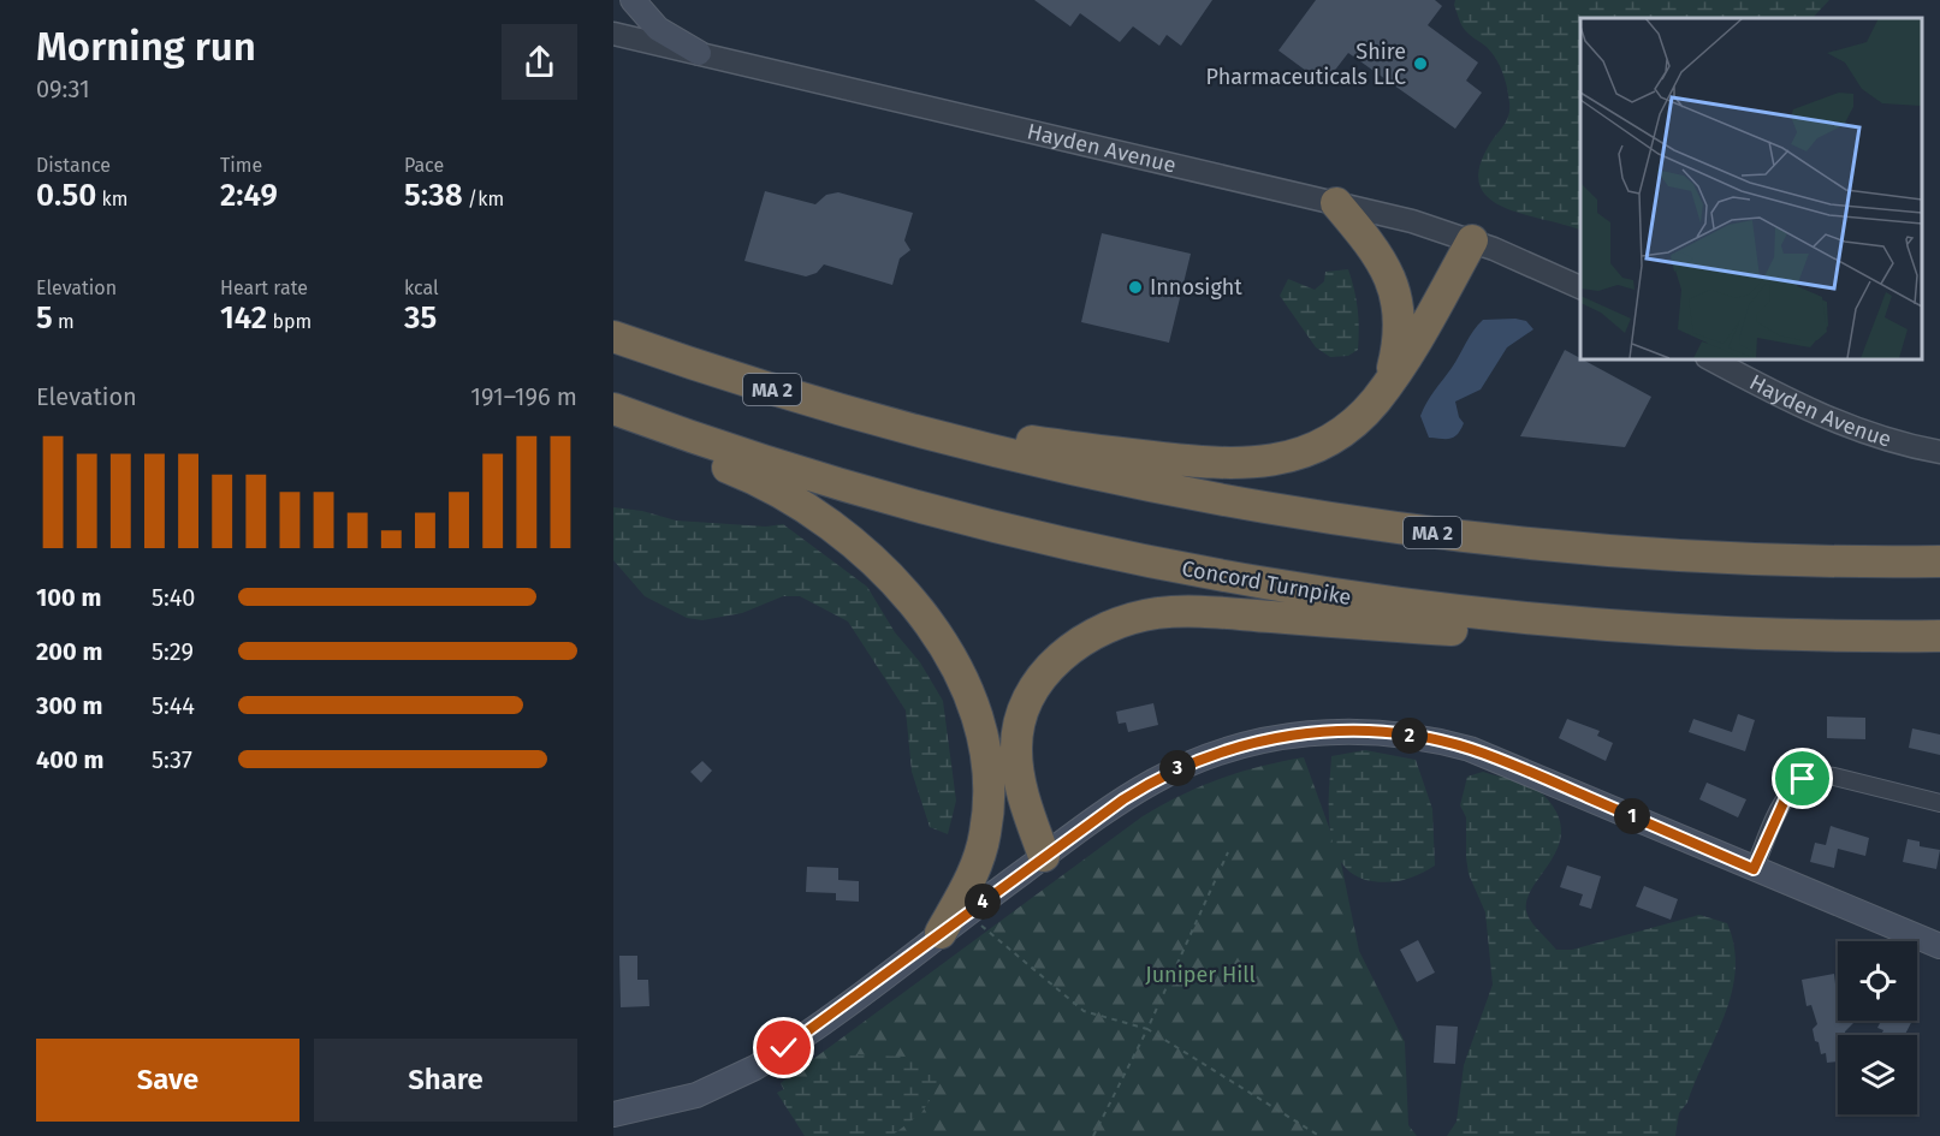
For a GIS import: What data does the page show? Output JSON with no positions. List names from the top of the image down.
{
  "streets": {
    "highway": ["MA 2", "Concord Turnpike"],
    "street": ["Hayden Avenue"]
  },
  "parks": ["Juniper Hill"],
  "places": ["Shire Pharmaceuticals LLC", "Innosight"],
  "page": {
    "heading": ["Morning run", "09:31"],
    "stats": [
      ["Distance", "0.50 km"],
      ["Time", "2:49"],
      ["Pace", "5:38 /km"],
      ["Elevation", "5 m"],
      ["Heart rate", "142 bpm"],
      ["kcal", "35"]
    ],
    "chart": ["Elevation", "191–196 m"],
    "list": [
      {
        "name": "100 m",
        "note": "5:40"
      },
      {
        "name": "200 m",
        "note": "5:29"
      },
      {
        "name": "300 m",
        "note": "5:44"
      },
      {
        "name": "400 m",
        "note": "5:37"
      }
    ],
    "pins": [
      "2",
      "3",
      "1",
      "4"
    ],
    "buttons": ["Save", "Share"]
  }
}
